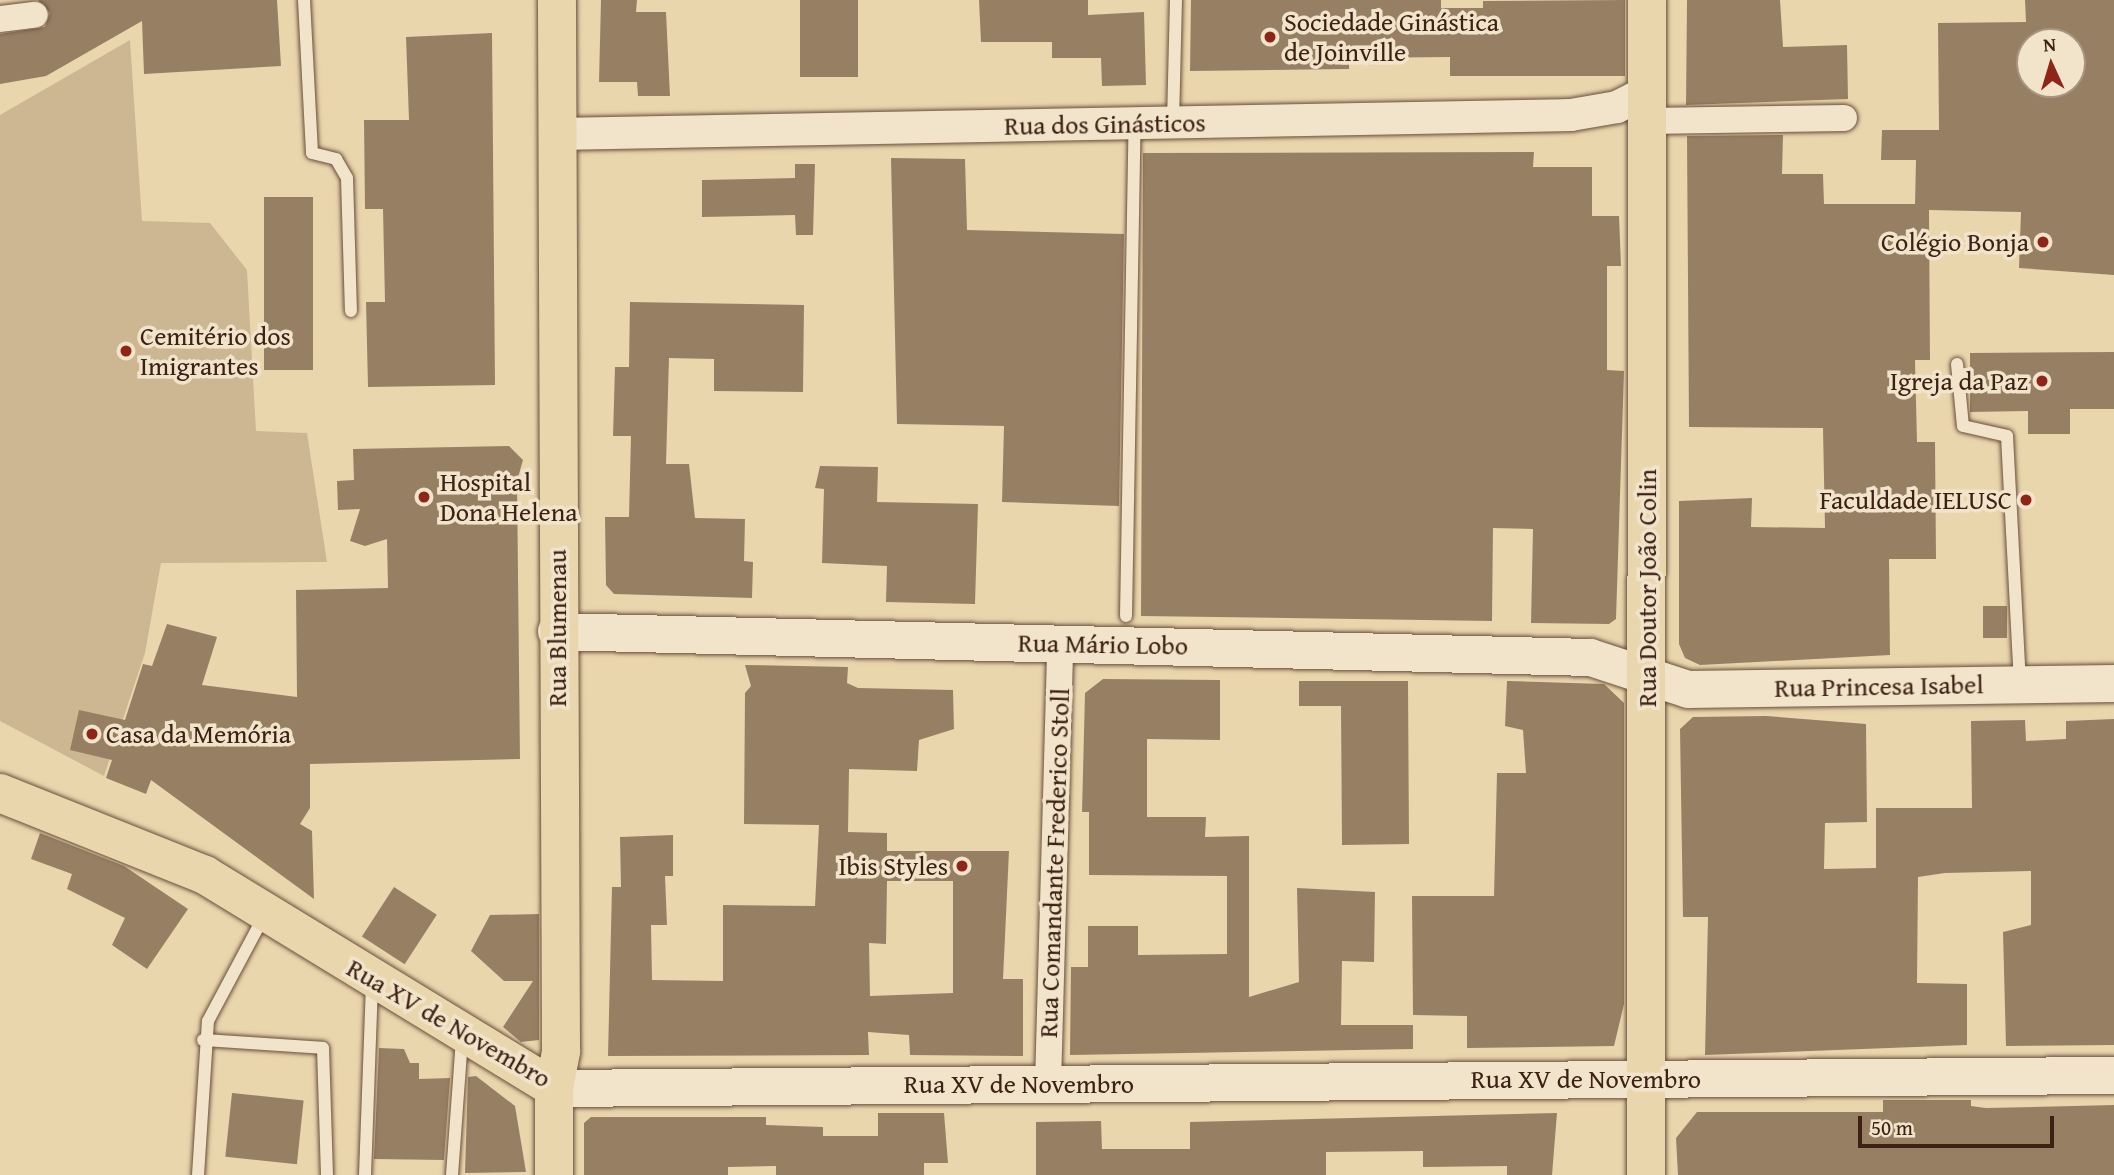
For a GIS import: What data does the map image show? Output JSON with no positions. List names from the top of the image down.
{
  "streets": {
    "main road": [
      "Rua Doutor João Colin",
      "Rua Blumenau",
      "Rua Mário Lobo",
      "Rua Princesa Isabel",
      "Rua XV de Novembro"
    ],
    "street": ["Rua dos Ginásticos", "Rua Comandante Frederico Stoll"]
  },
  "crossings": [
    ["Rua dos Ginásticos", "Rua Doutor João Colin"],
    ["Rua dos Ginásticos", "Rua Blumenau"],
    ["Rua Doutor João Colin", "Rua Mário Lobo"],
    ["Rua Doutor João Colin", "Rua Princesa Isabel"],
    ["Rua Doutor João Colin", "Rua XV de Novembro"],
    ["Rua Blumenau", "Rua Mário Lobo"],
    ["Rua Blumenau", "Rua XV de Novembro"],
    ["Rua Mário Lobo", "Rua Princesa Isabel"],
    ["Rua Mário Lobo", "Rua Comandante Frederico Stoll"],
    ["Rua Comandante Frederico Stoll", "Rua XV de Novembro"]
  ],
  "places": [
    "Sociedade Ginástica de Joinville",
    "Colégio Bonja",
    "Cemitério dos Imigrantes",
    "Igreja da Paz",
    "Hospital Dona Helena",
    "Faculdade IELUSC",
    "Casa da Memória",
    "Ibis Styles"
  ],
  "scale_bar": "50 m",
  "north": "top"
}
